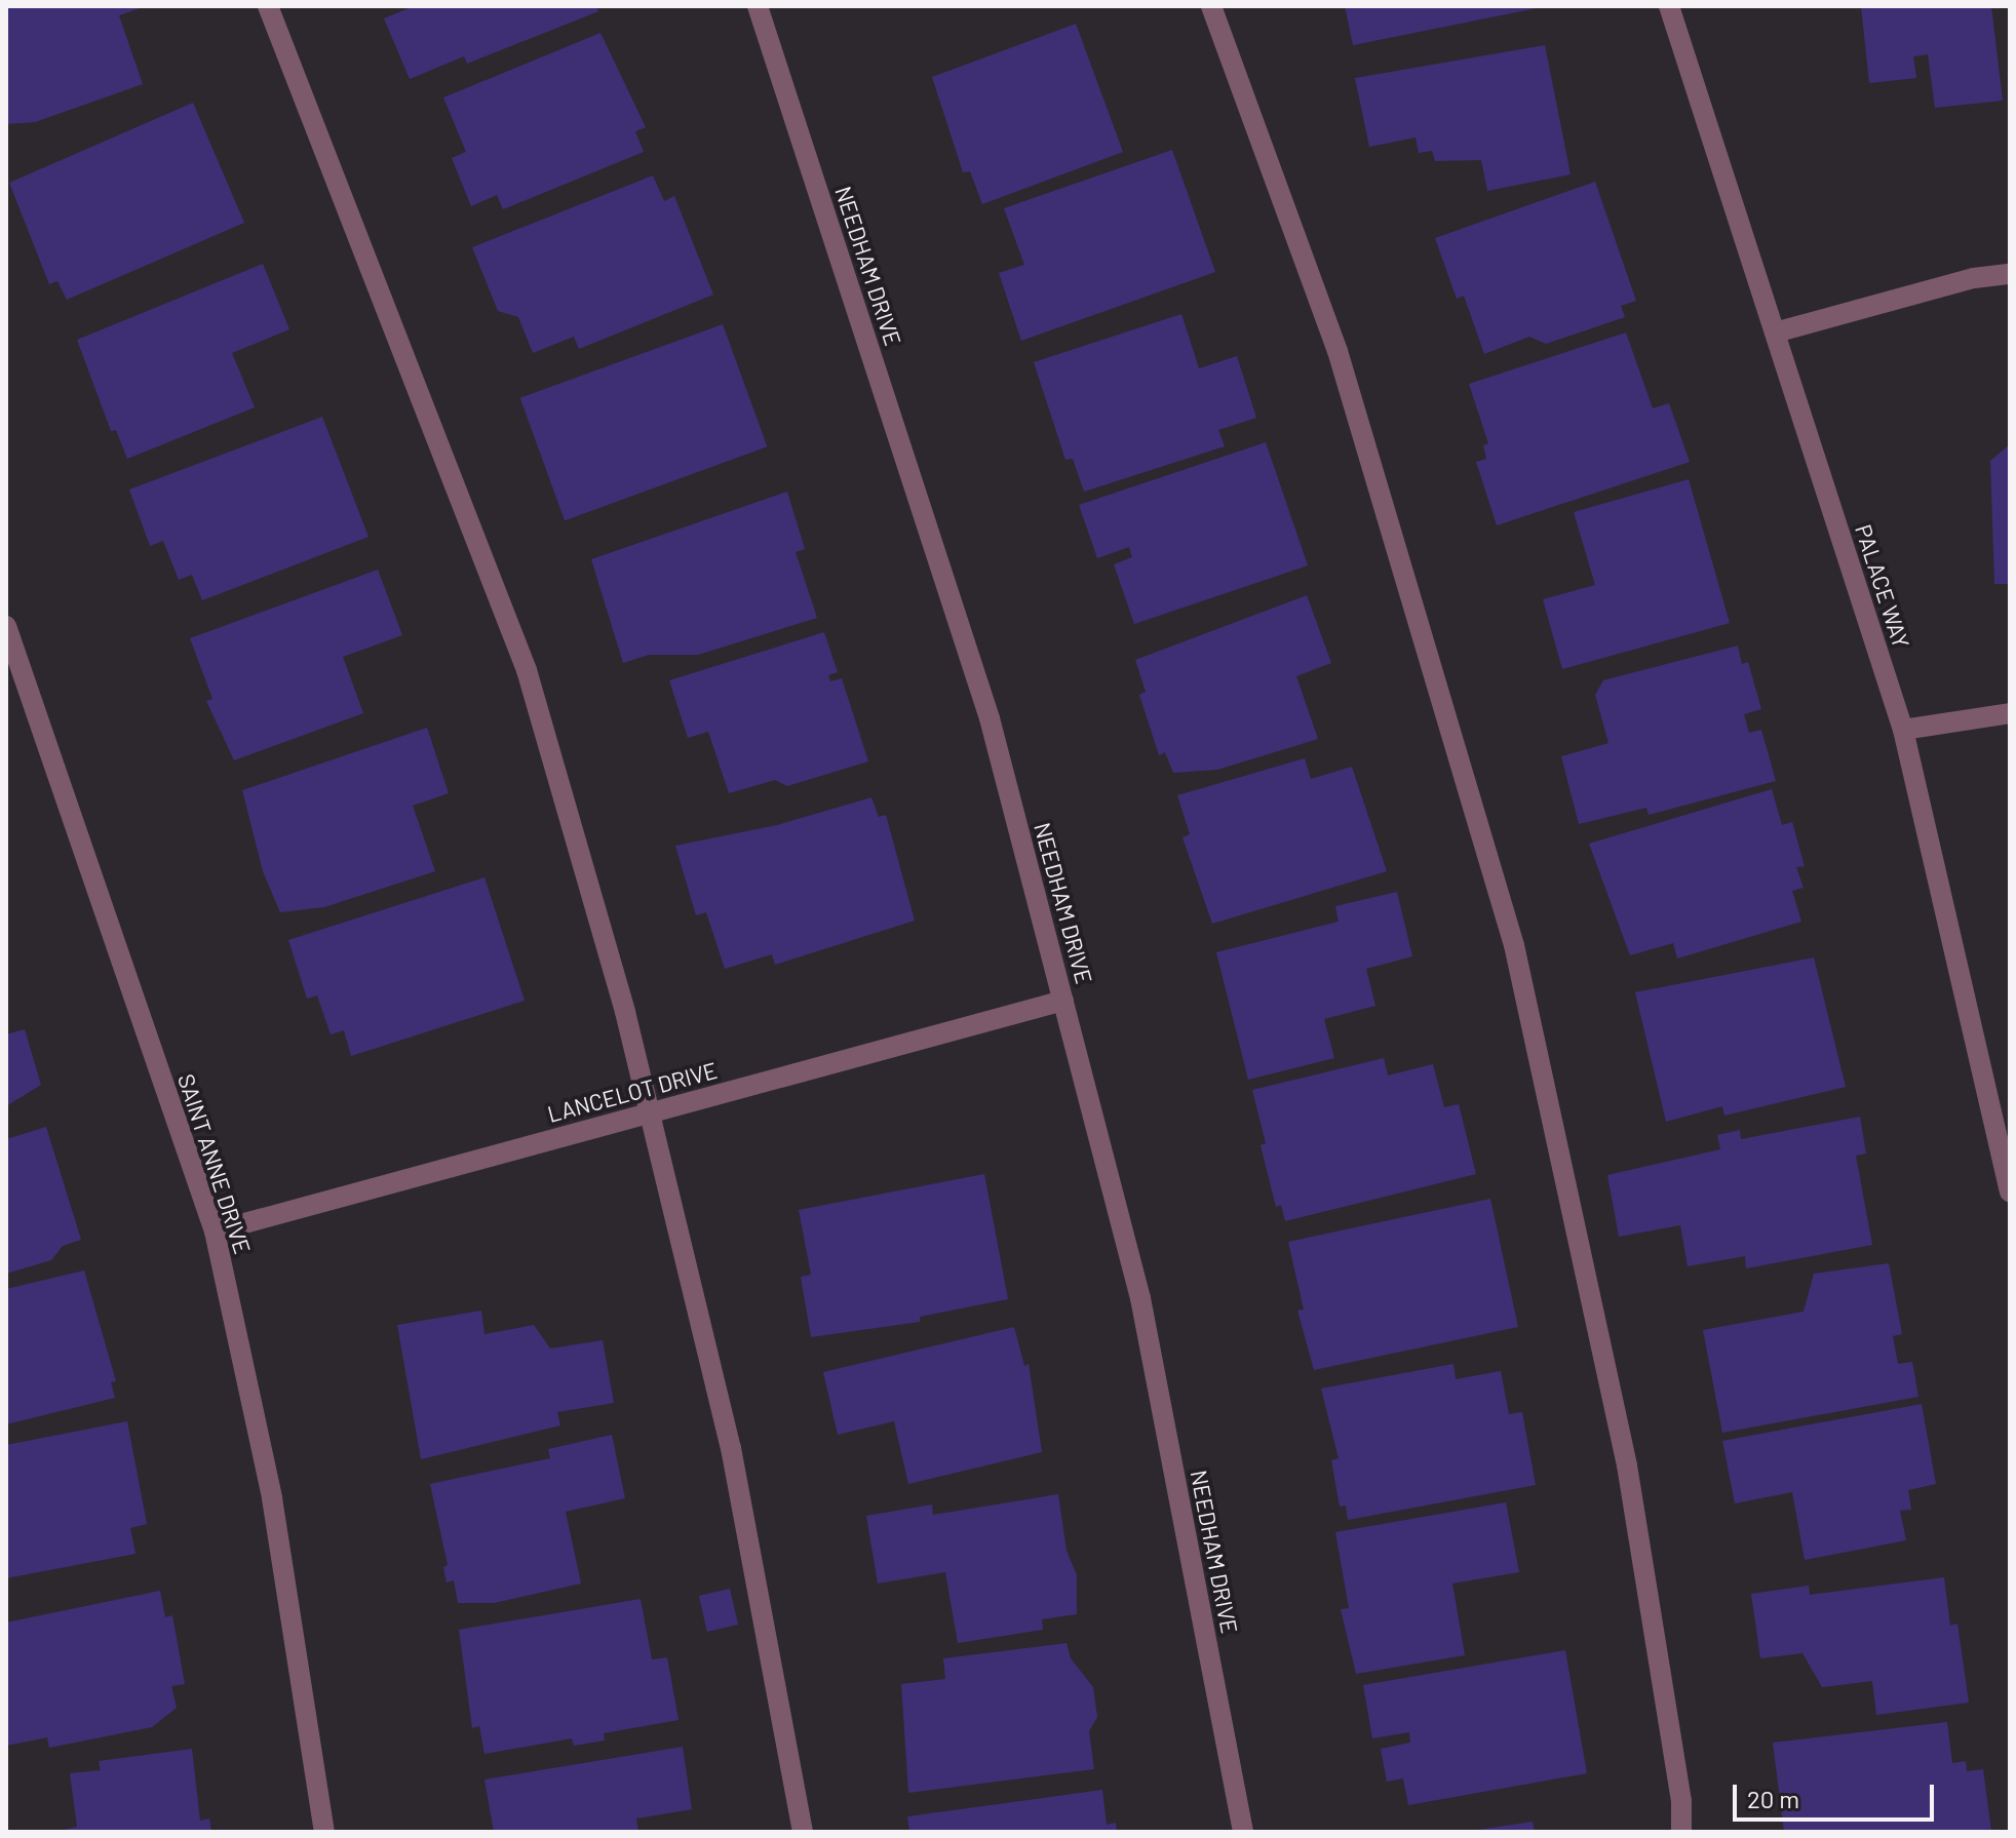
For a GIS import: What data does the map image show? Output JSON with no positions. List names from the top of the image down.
{
  "streets": {
    "street": [
      "NEEDHAM DRIVE",
      "PALACE WAY",
      "LANCELOT DRIVE",
      "SAINT ANNE DRIVE"
    ]
  },
  "crossings": [
    ["NEEDHAM DRIVE", "LANCELOT DRIVE"],
    ["LANCELOT DRIVE", "SAINT ANNE DRIVE"]
  ],
  "scale_bar": "20 m"
}
